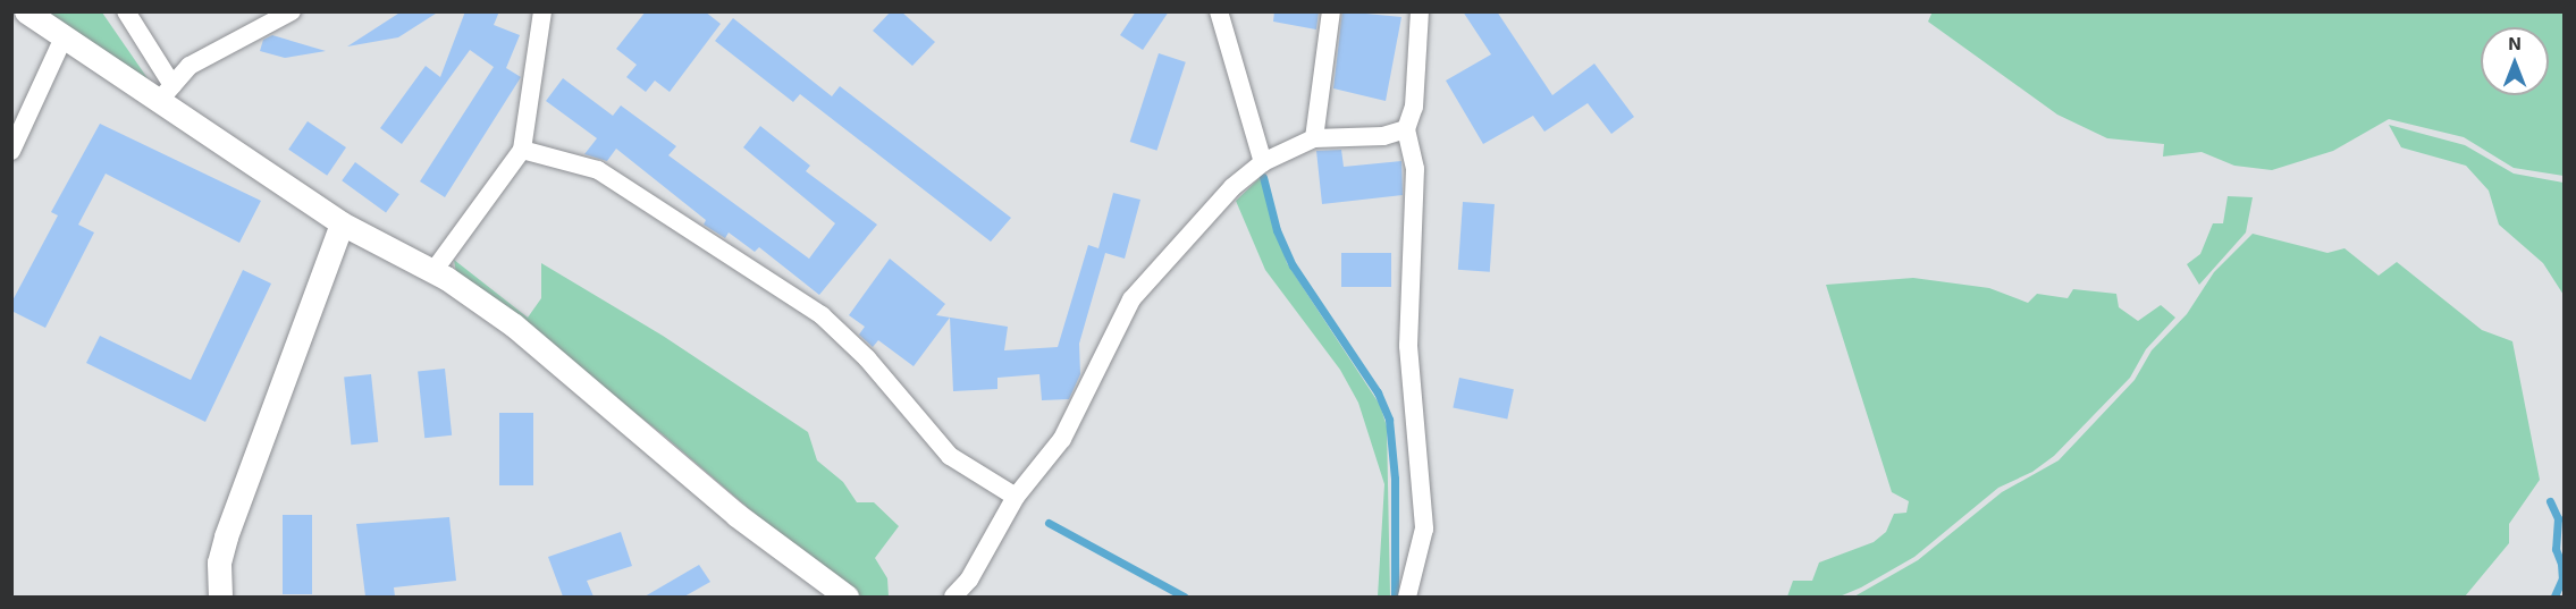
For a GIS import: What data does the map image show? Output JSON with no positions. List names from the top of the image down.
{
  "north": "top"
}
